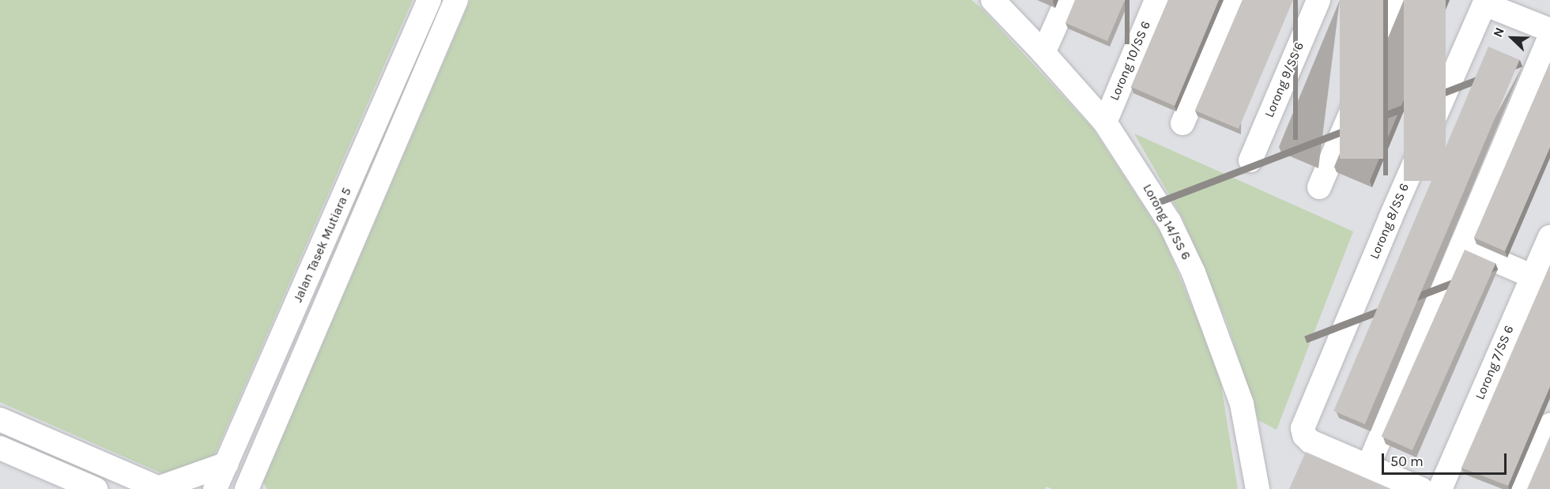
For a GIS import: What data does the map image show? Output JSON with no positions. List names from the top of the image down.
{
  "streets": {
    "street": [
      "Lorong 10/SS 6",
      "Lorong 9/SS 6",
      "Lorong 8/SS 6",
      "Lorong 14/SS 6",
      "Jalan Tasek Mutiara 5",
      "Lorong 7/SS 6"
    ]
  },
  "crossings": [
    ["Lorong 10/SS 6", "Lorong 14/SS 6"]
  ],
  "scale_bar": "50 m",
  "north": "top left"
}
